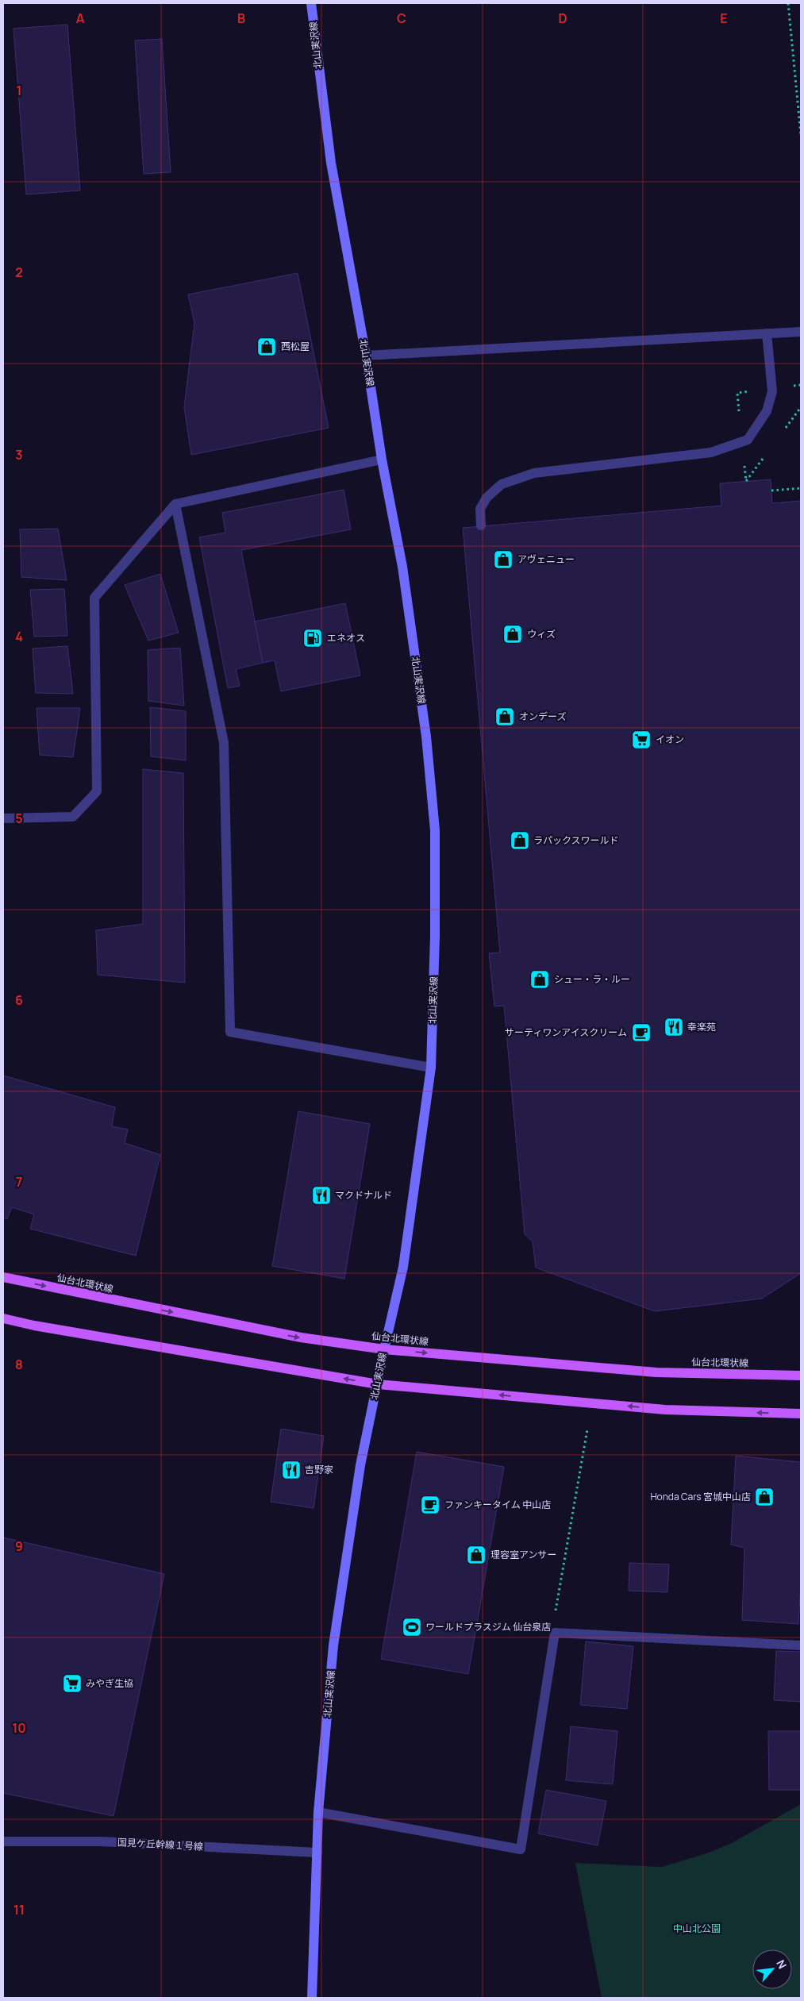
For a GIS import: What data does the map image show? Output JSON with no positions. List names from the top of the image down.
{
  "streets": {
    "main road": ["仙台北環状線"],
    "street": ["北山実沢線", "国見ケ丘幹線１号線"]
  },
  "crossings": [
    ["北山実沢線", "仙台北環状線"],
    ["北山実沢線", "国見ケ丘幹線１号線"]
  ],
  "parks": ["中山北公園"],
  "places": {
    "shop": [
      "西松屋",
      "アヴェニュー",
      "ウィズ",
      "オンデーズ",
      "ラパックスワールド",
      "シュー・ラ・ルー",
      "Honda Cars 宮城中山店",
      "理容室アンサー"
    ],
    "fuel station": ["エネオス"],
    "supermarket": ["イオン", "みやぎ生協"],
    "restaurant": ["幸楽苑", "マクドナルド", "吉野家"],
    "cafe": ["サーティワンアイスクリーム", "ファンキータイム 中山店"],
    "sports": ["ワールドプラスジム 仙台泉店"]
  },
  "north": "top right",
  "grid": {
    "columns": [
      "A",
      "B",
      "C",
      "D",
      "E"
    ],
    "rows": [
      "1",
      "2",
      "3",
      "4",
      "5",
      "6",
      "7",
      "8",
      "9",
      "10",
      "11"
    ]
  }
}
